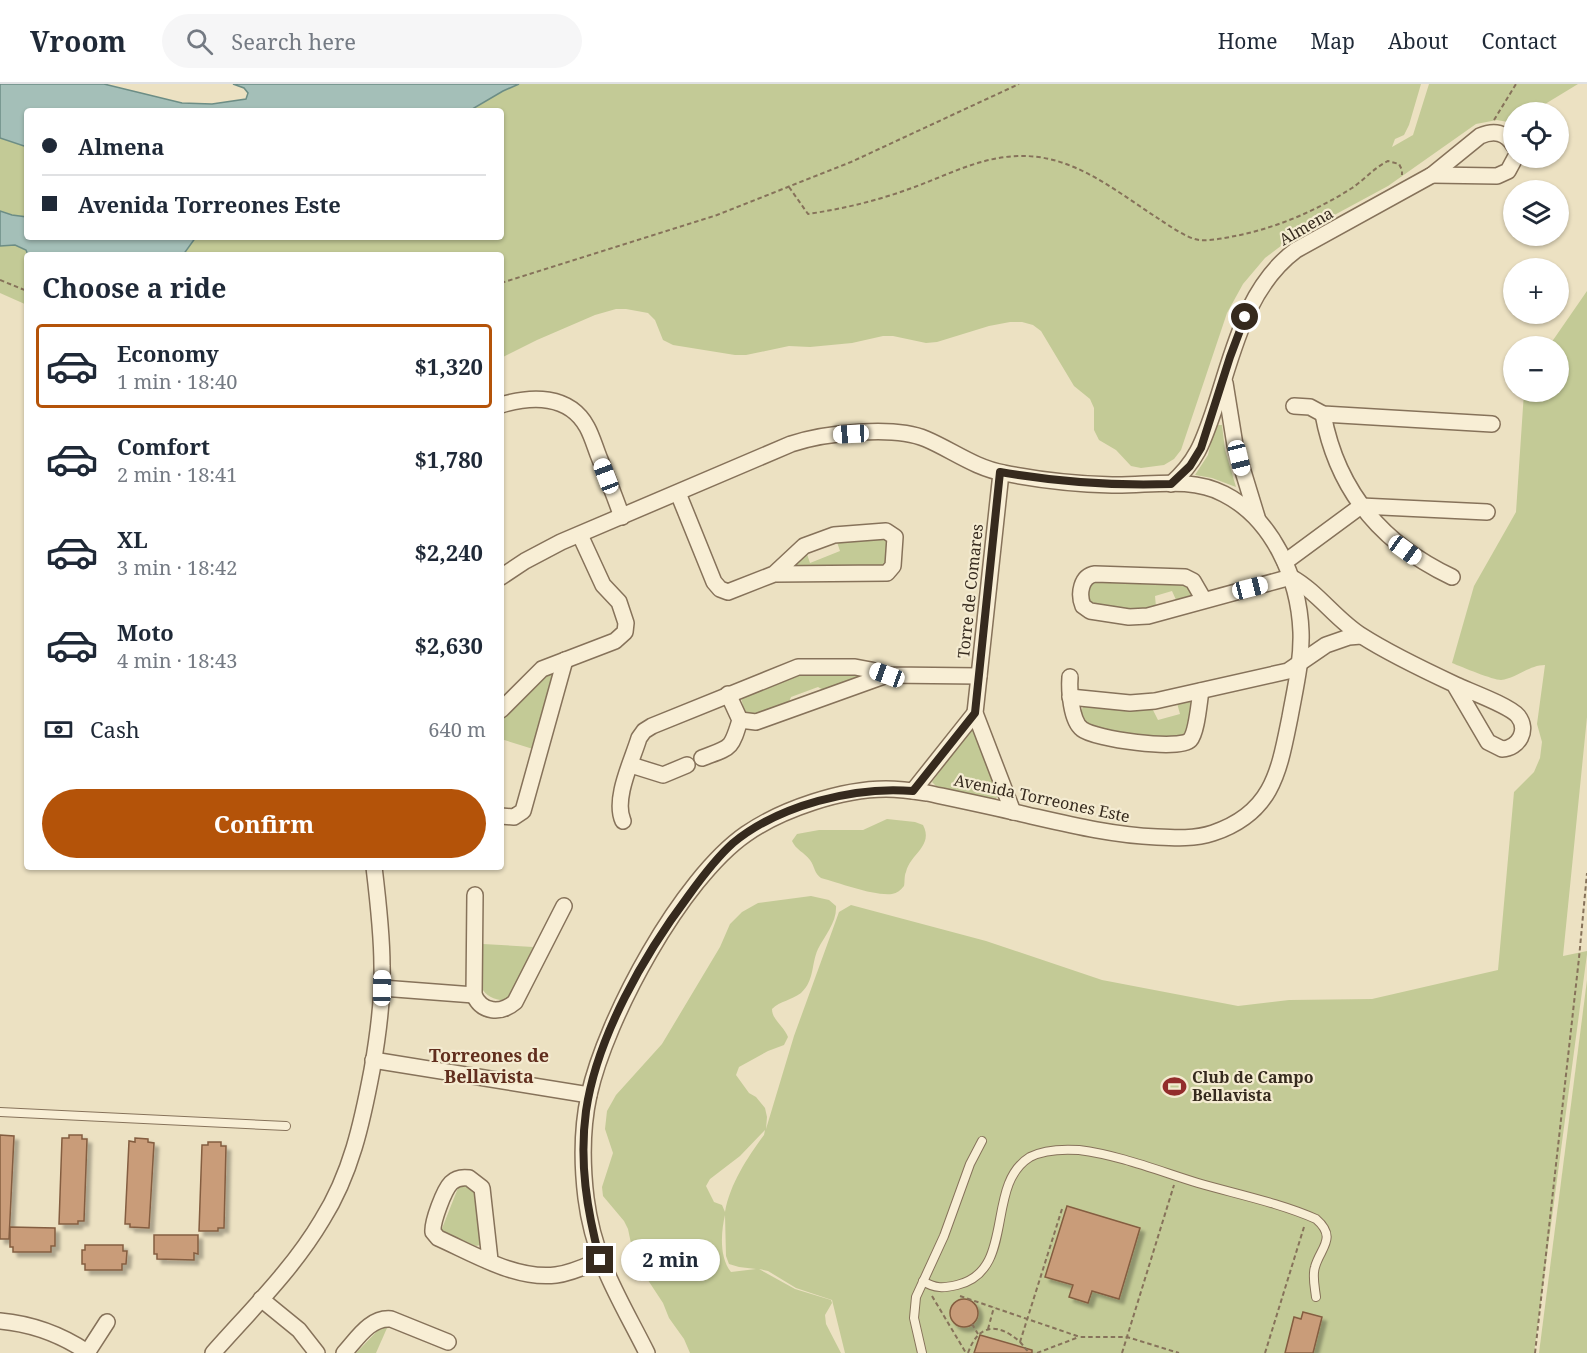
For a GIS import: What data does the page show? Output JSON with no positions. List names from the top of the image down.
{
  "streets": {
    "street": ["Almena", "Torre de Comares", "Avenida Torreones Este"]
  },
  "crossings": [
    ["Almena", "Avenida Torreones Este"],
    ["Torre de Comares", "Avenida Torreones Este"]
  ],
  "districts": ["Torreones de Bellavista"],
  "places": {
    "sports": ["Club de Campo Bellavista"]
  },
  "page": {
    "header": "Vroom",
    "search": "Search here",
    "nav": [
      "Home",
      "Map",
      "About",
      "Contact"
    ],
    "map_buttons": ["+", "−"],
    "banner": ["Almena", "Avenida Torreones Este"],
    "heading": "Choose a ride",
    "list": [
      {
        "name": "Economy",
        "note": "1 min · 18:40",
        "value": "$1,320"
      },
      {
        "name": "Comfort",
        "note": "2 min · 18:41",
        "value": "$1,780"
      },
      {
        "name": "XL",
        "note": "3 min · 18:42",
        "value": "$2,240"
      },
      {
        "name": "Moto",
        "note": "4 min · 18:43",
        "value": "$2,630"
      }
    ],
    "pay": ["Cash", "640 m"],
    "buttons": "Confirm",
    "bubble": "2 min"
  }
}
